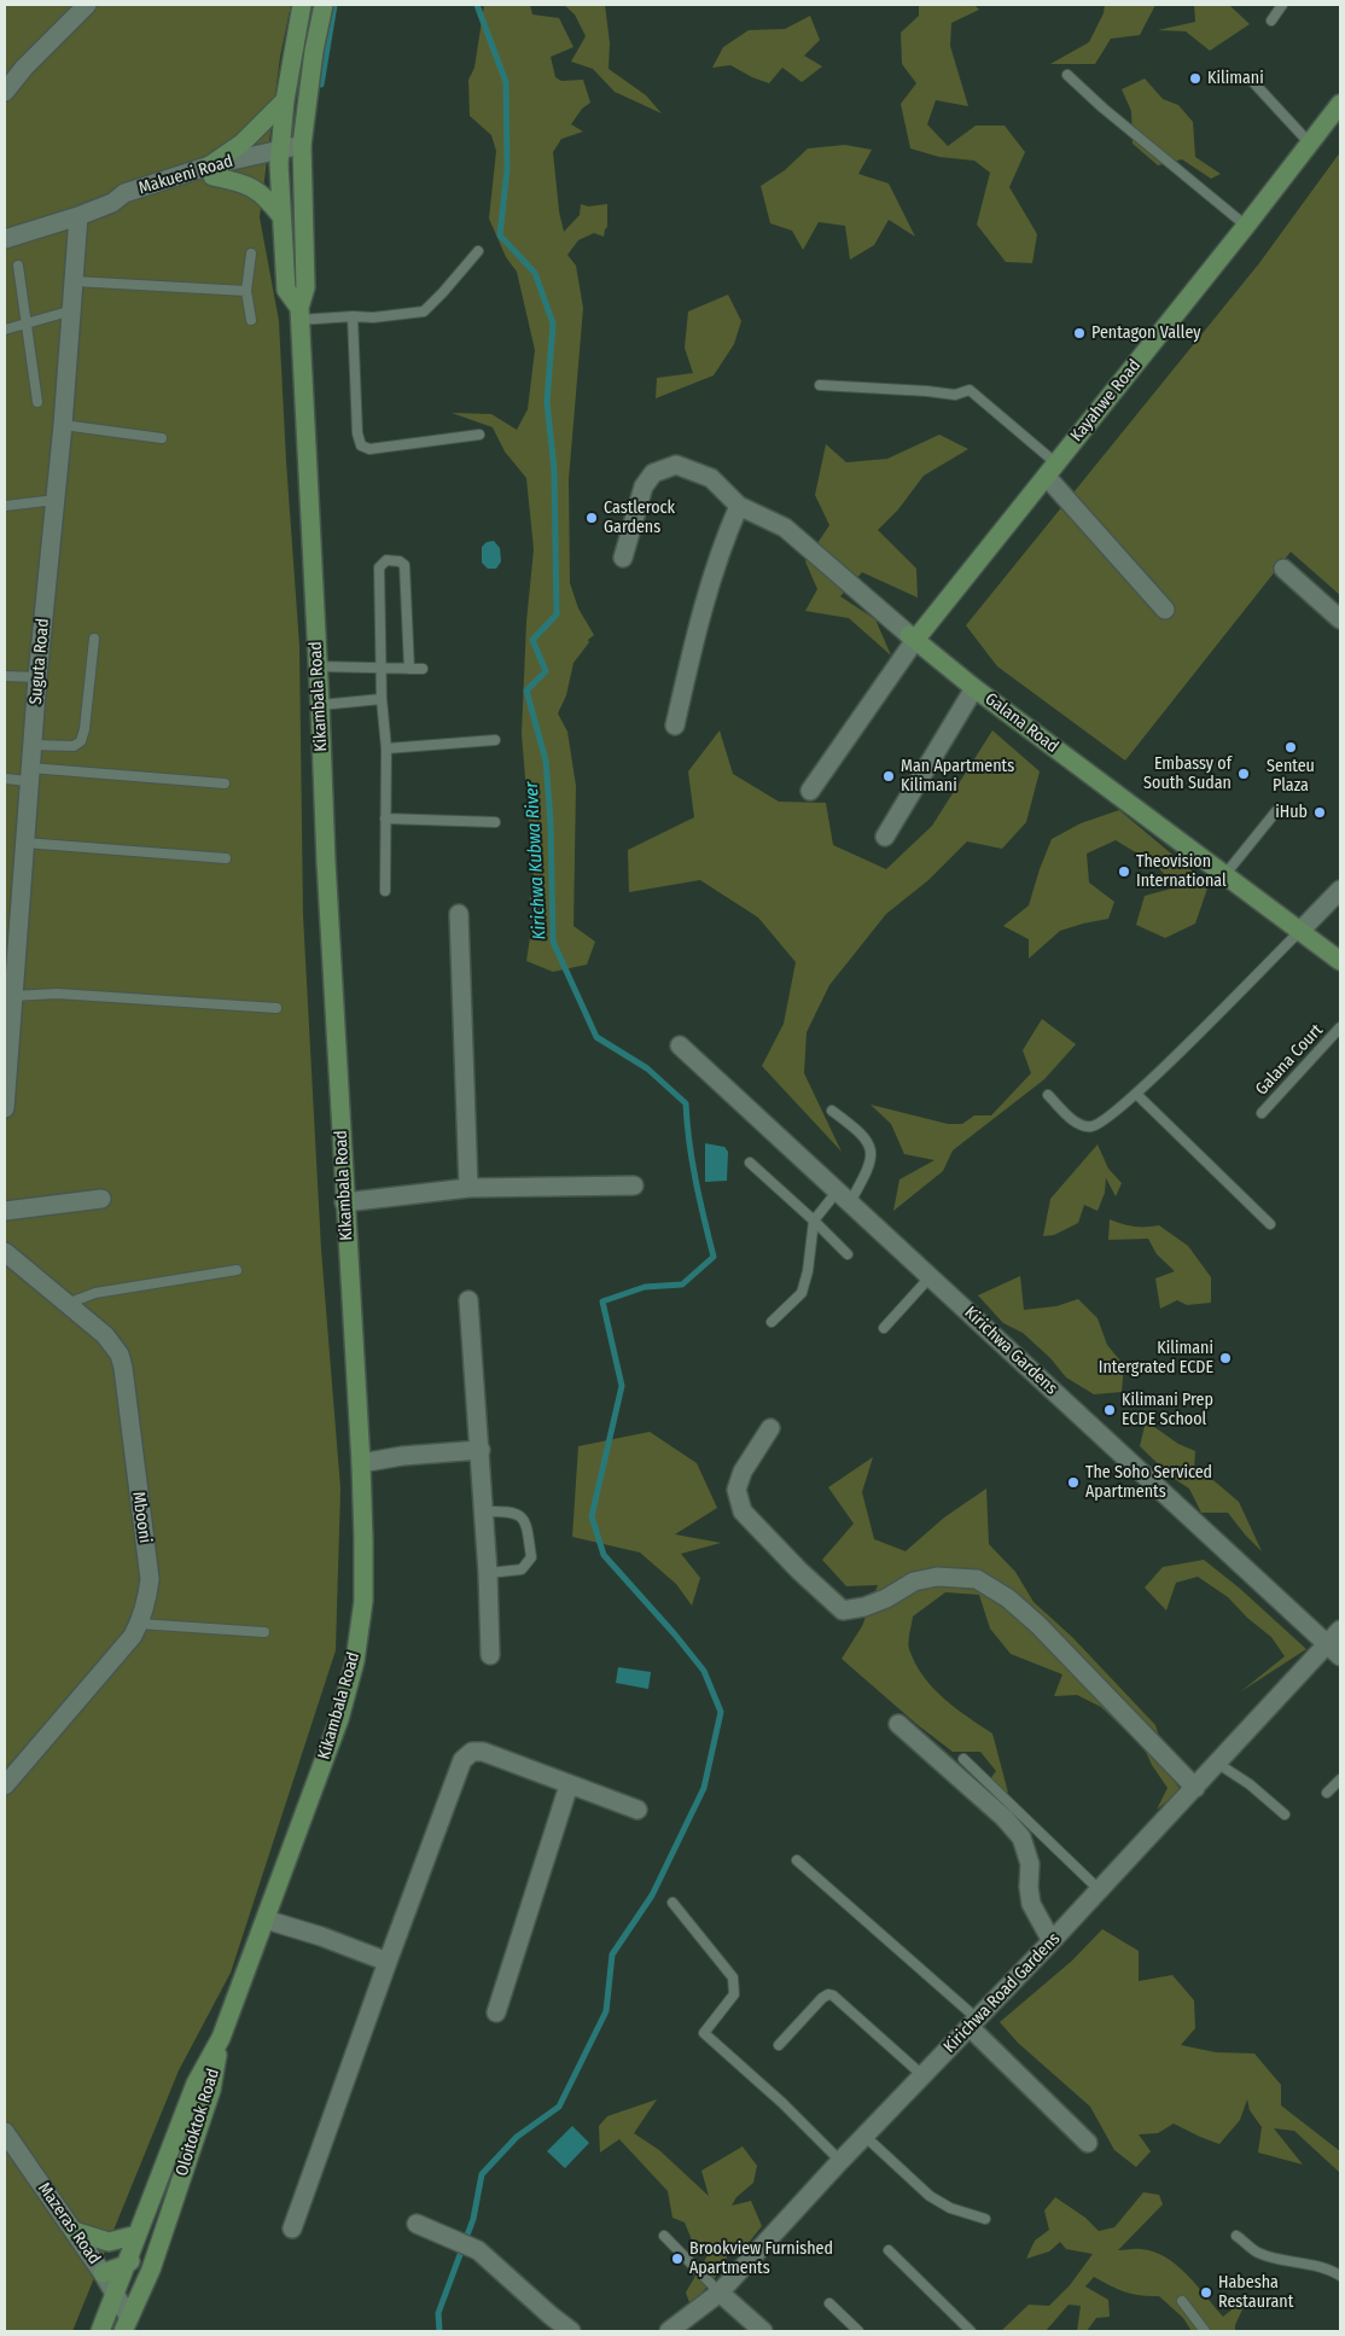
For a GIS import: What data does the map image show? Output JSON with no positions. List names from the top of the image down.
{
  "streets": {
    "main road": [
      "Kayahwe Road",
      "Kikambala Road",
      "Galana Road",
      "Oloitoktok Road"
    ],
    "street": [
      "Suguta Road",
      "Kirichwa Gardens",
      "Mbooni",
      "Kirichwa Road Gardens",
      "Mazeras Road"
    ],
    "lane": ["Galana Court"]
  },
  "crossings": [
    ["Kayahwe Road", "Galana Road"],
    ["Kikambala Road", "Oloitoktok Road"],
    ["Kirichwa Gardens", "Kirichwa Road Gardens"],
    ["Oloitoktok Road", "Mazeras Road"]
  ],
  "water": ["Kirichwa Kubwa River"],
  "places": [
    "Kilimani",
    "Pentagon Valley",
    "Castlerock Gardens",
    "Senteu Plaza",
    "Embassy of South Sudan",
    "Man Apartments Kilimani",
    "iHub",
    "Theovision International",
    "Kilimani Intergrated ECDE",
    "Kilimani Prep ECDE School",
    "The Soho Serviced Apartments",
    "Brookview Furnished Apartments",
    "Habesha Restaurant"
  ]
}
